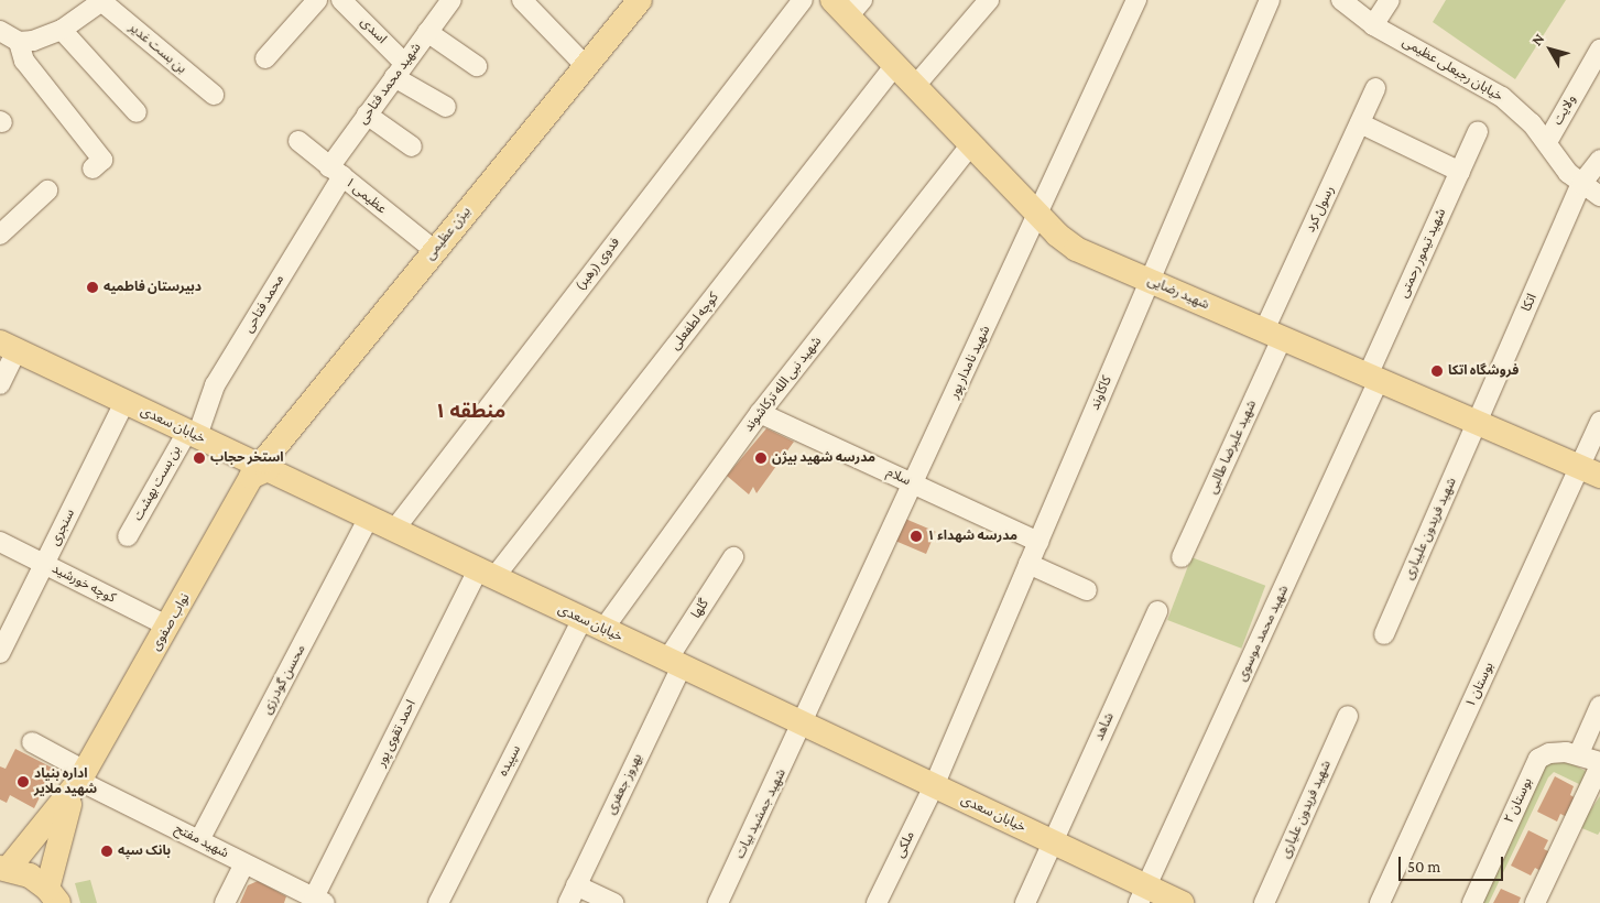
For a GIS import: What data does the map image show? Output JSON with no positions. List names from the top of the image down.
{
  "streets": {
    "main road": [
      "بیژن عظیمی",
      "شهید رضایی",
      "خیابان سعدی",
      "نواب صفوی"
    ],
    "street": [
      "اسدی",
      "بن بست غدیر",
      "خیابان رجبعلی عظیمی",
      "شهید محمد فتاحی",
      "ولایت",
      "عظیمی ۱",
      "رسول کرد",
      "شهید تیمور رحمتی",
      "فدوی (رهبر)",
      "اتکا",
      "محمد فتاحی",
      "کوچه لطفعلی",
      "شهید نامدار پور",
      "شهید نبی الله ترکاشوند",
      "کاکاوند",
      "شهید علیرضا طالبی",
      "سلام",
      "بن بست بهشت",
      "سنجری",
      "شهید فریدون علییاری",
      "کوچه خورشید",
      "گلها",
      "شهید محمد موسوی",
      "محسن گودرزی",
      "بوستان ۱",
      "شاهد",
      "احمد تقوی پور",
      "سپیده",
      "بهروز جعفری",
      "بوستان ۲",
      "شهید فریدون علیاری",
      "شهید جمشید بیات",
      "شهید مفتح",
      "ملکی"
    ]
  },
  "crossings": [
    ["اسدی", "شهید محمد فتاحی"],
    ["خیابان رجبعلی عظیمی", "ولایت"],
    ["خیابان رجبعلی عظیمی", "اتکا"],
    ["شهید محمد فتاحی", "عظیمی ۱"],
    ["شهید محمد فتاحی", "محمد فتاحی"],
    ["عظیمی ۱", "بیژن عظیمی"],
    ["عظیمی ۱", "محمد فتاحی"],
    ["رسول کرد", "شهید رضایی"],
    ["رسول کرد", "شهید علیرضا طالبی"],
    ["بیژن عظیمی", "خیابان سعدی"],
    ["بیژن عظیمی", "نواب صفوی"],
    ["شهید تیمور رحمتی", "شهید رضایی"],
    ["شهید تیمور رحمتی", "شهید محمد موسوی"],
    ["فدوی (رهبر)", "خیابان سعدی"],
    ["شهید رضایی", "اتکا"],
    ["شهید رضایی", "کوچه لطفعلی"],
    ["شهید رضایی", "شهید نامدار پور"],
    ["شهید رضایی", "شهید نبی الله ترکاشوند"],
    ["شهید رضایی", "کاکاوند"],
    ["شهید رضایی", "شهید علیرضا طالبی"],
    ["شهید رضایی", "شهید فریدون علییاری"],
    ["شهید رضایی", "شهید محمد موسوی"],
    ["شهید رضایی", "بوستان ۱"],
    ["اتکا", "شهید فریدون علییاری"],
    ["محمد فتاحی", "خیابان سعدی"],
    ["محمد فتاحی", "بن بست بهشت"],
    ["کوچه لطفعلی", "خیابان سعدی"],
    ["کوچه لطفعلی", "احمد تقوی پور"],
    ["شهید نامدار پور", "خیابان سعدی"],
    ["شهید نامدار پور", "سلام"],
    ["شهید نامدار پور", "شهید جمشید بیات"],
    ["شهید نبی الله ترکاشوند", "خیابان سعدی"],
    ["شهید نبی الله ترکاشوند", "سلام"],
    ["شهید نبی الله ترکاشوند", "سپیده"],
    ["کاکاوند", "خیابان سعدی"],
    ["کاکاوند", "سلام"],
    ["کاکاوند", "ملکی"],
    ["خیابان سعدی", "بن بست بهشت"],
    ["خیابان سعدی", "سنجری"],
    ["خیابان سعدی", "گلها"],
    ["خیابان سعدی", "نواب صفوی"],
    ["خیابان سعدی", "شهید محمد موسوی"],
    ["خیابان سعدی", "محسن گودرزی"],
    ["خیابان سعدی", "شاهد"],
    ["خیابان سعدی", "احمد تقوی پور"],
    ["خیابان سعدی", "سپیده"],
    ["خیابان سعدی", "بهروز جعفری"],
    ["خیابان سعدی", "شهید جمشید بیات"],
    ["خیابان سعدی", "ملکی"],
    ["سنجری", "کوچه خورشید"],
    ["کوچه خورشید", "نواب صفوی"],
    ["گلها", "بهروز جعفری"],
    ["نواب صفوی", "شهید مفتح"],
    ["محسن گودرزی", "شهید مفتح"],
    ["احمد تقوی پور", "شهید مفتح"]
  ],
  "districts": ["منطقه ۱"],
  "places": [
    "دبیرستان فاطمیه",
    "فروشگاه اتکا",
    "استخر حجاب",
    "مدرسه شهید بیژن",
    "مدرسه شهداء ۱",
    "اداره بنیاد شهید ملایر",
    "بانک سپه"
  ],
  "scale_bar": "50 m",
  "north": "top left"
}
